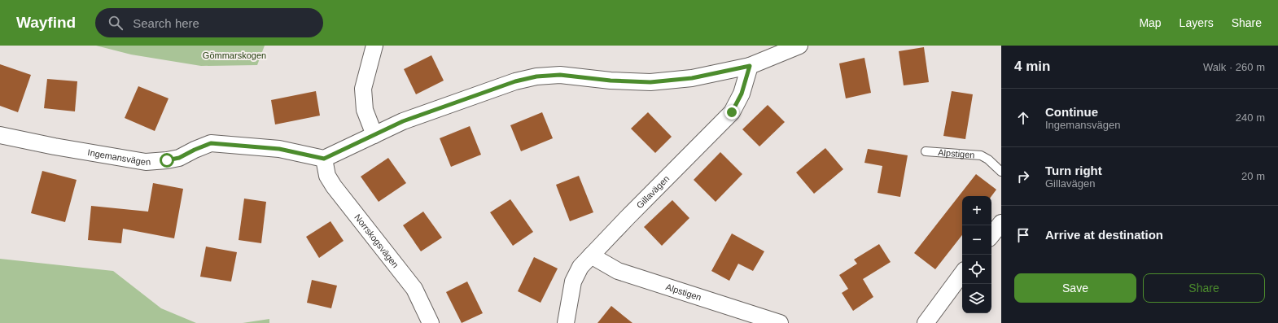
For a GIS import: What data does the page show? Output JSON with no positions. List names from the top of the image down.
{
  "streets": {
    "street": [
      "Alpstigen",
      "Ingemansvägen",
      "Gillavägen",
      "Norrskogsvägen"
    ]
  },
  "crossings": [
    ["Alpstigen", "Gillavägen"],
    ["Ingemansvägen", "Norrskogsvägen"]
  ],
  "parks": ["Gömmarskogen"],
  "page": {
    "header": "Wayfind",
    "search": "Search here",
    "nav": ["Map", "Layers", "Share"],
    "heading": ["4 min", "Walk · 260 m"],
    "list": [
      ["Continue", "Ingemansvägen", "240 m"],
      ["Turn right", "Gillavägen", "20 m"],
      "Arrive at destination"
    ],
    "map_buttons": ["+", "−"],
    "buttons": ["Save", "Share"]
  }
}
